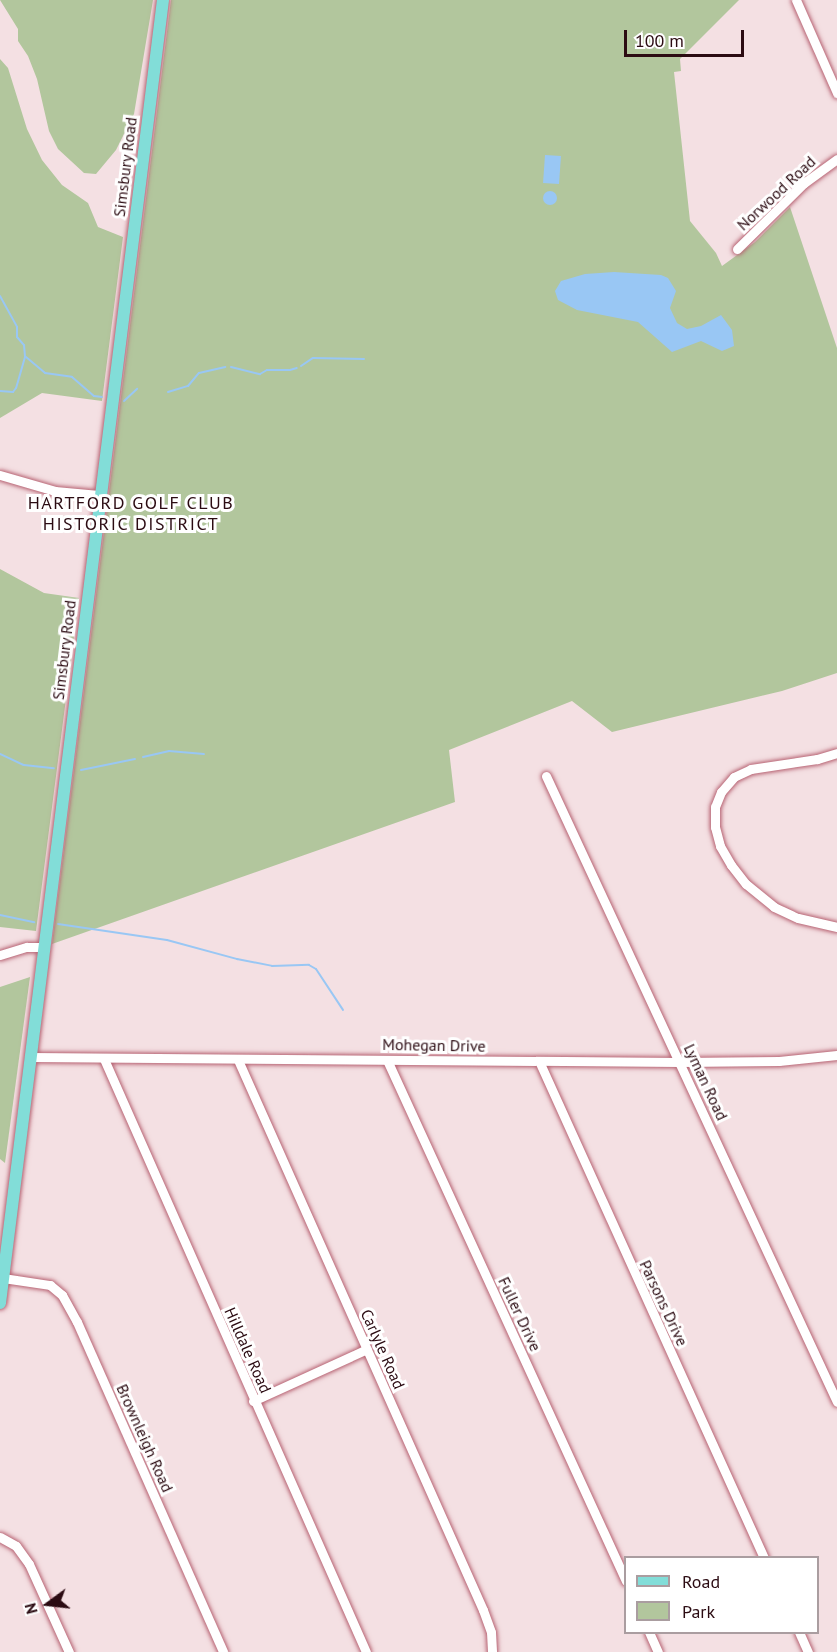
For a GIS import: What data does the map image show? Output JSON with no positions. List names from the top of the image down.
{
  "streets": {
    "main road": ["Simsbury Road"],
    "street": [
      "Norwood Road",
      "Mohegan Drive",
      "Lyman Road",
      "Parsons Drive",
      "Fuller Drive",
      "Carlyle Road",
      "Hilldale Road",
      "Brownleigh Road"
    ]
  },
  "crossings": [
    ["Simsbury Road", "Mohegan Drive"],
    ["Simsbury Road", "Brownleigh Road"],
    ["Mohegan Drive", "Lyman Road"],
    ["Mohegan Drive", "Parsons Drive"],
    ["Mohegan Drive", "Fuller Drive"],
    ["Mohegan Drive", "Carlyle Road"],
    ["Mohegan Drive", "Hilldale Road"]
  ],
  "districts": ["HARTFORD GOLF CLUB HISTORIC DISTRICT"],
  "legend": ["Road", "Park"],
  "scale_bar": "100 m",
  "north": "left"
}
